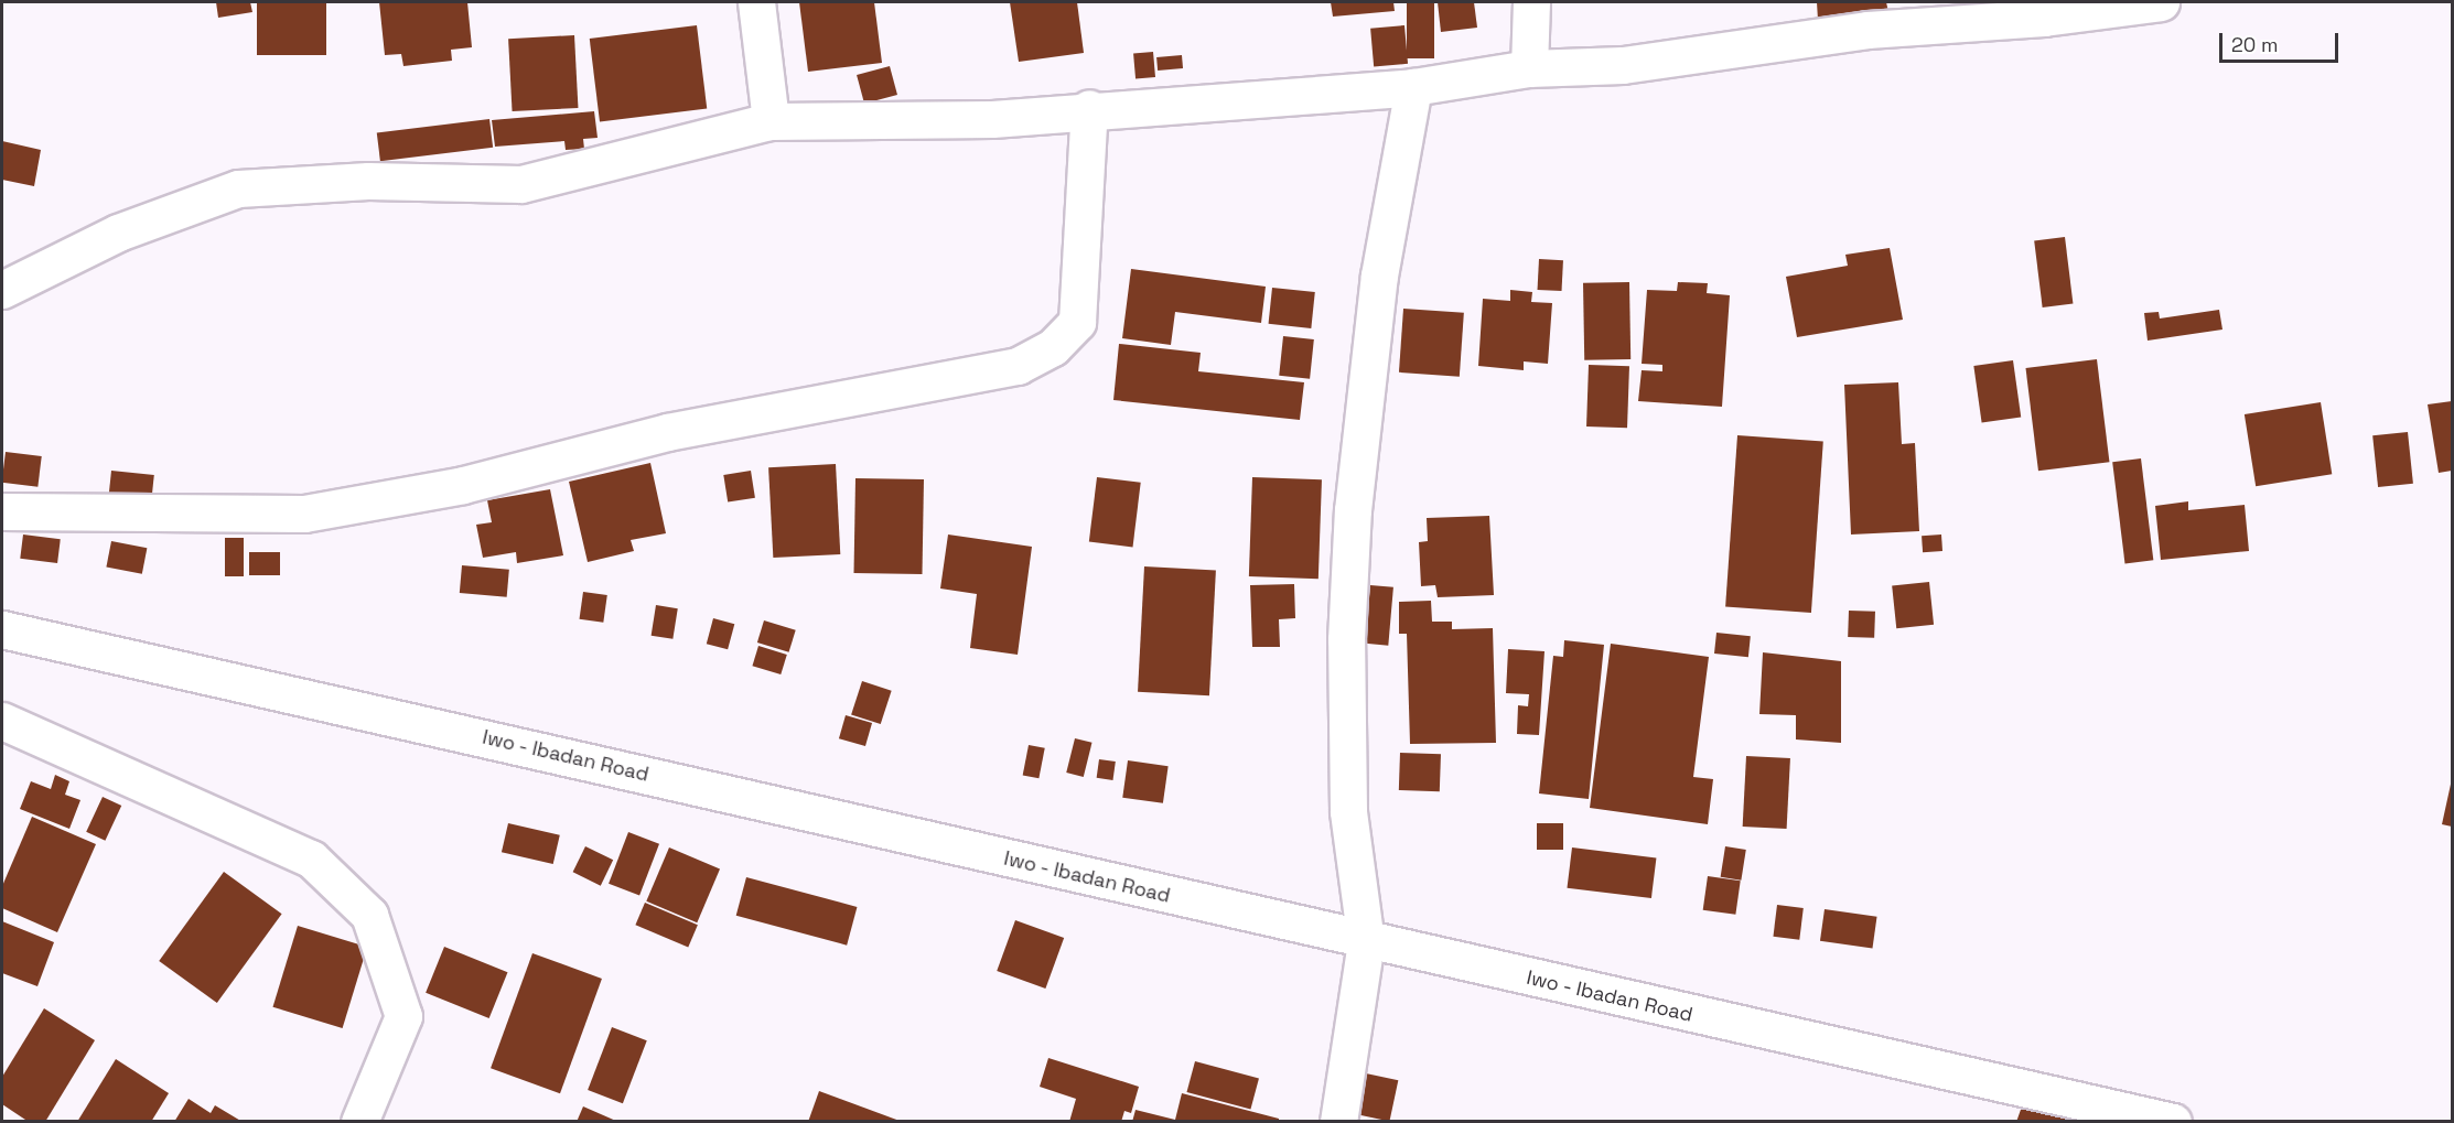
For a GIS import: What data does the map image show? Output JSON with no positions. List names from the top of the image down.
{
  "streets": {
    "street": ["Iwo - Ibadan Road"]
  },
  "scale_bar": "20 m"
}
